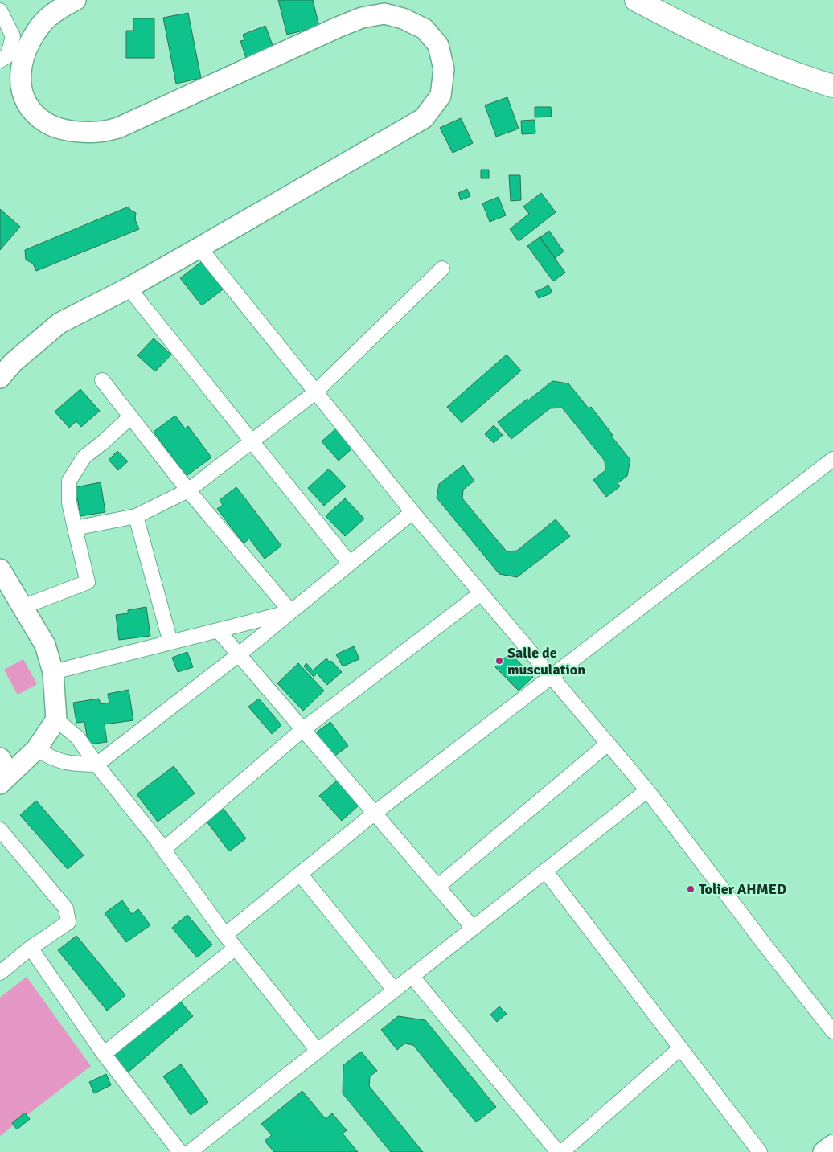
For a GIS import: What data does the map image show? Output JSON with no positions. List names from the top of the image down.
{
  "places": ["Salle de musculation", "Tolier AHMED"]
}
